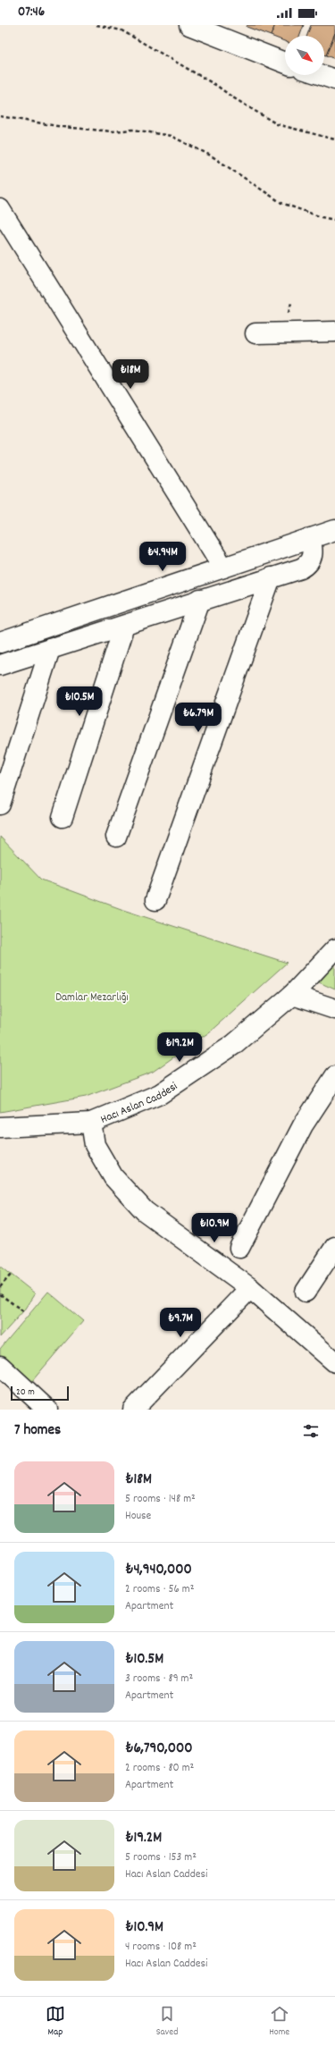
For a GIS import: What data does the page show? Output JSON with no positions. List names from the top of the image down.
{
  "streets": {
    "street": ["Hacı Aslan Caddesi"]
  },
  "parks": ["Damlar Mezarlığı"],
  "scale_bar": "20 m",
  "north": "bottom right",
  "page": {
    "status": "07:46",
    "price": [
      "₺18M",
      "₺4.94M",
      "₺10.5M",
      "₺6.79M",
      "₺19.2M",
      "₺10.9M",
      "₺9.7M"
    ],
    "scale": "20 m",
    "heading": "7 homes",
    "list": [
      {
        "name": "₺18M",
        "note": "5 rooms · 148 m² · House"
      },
      {
        "name": "₺4,940,000",
        "note": "2 rooms · 56 m² · Apartment"
      },
      {
        "name": "₺10.5M",
        "note": "3 rooms · 89 m² · Apartment"
      },
      {
        "name": "₺6,790,000",
        "note": "2 rooms · 80 m² · Apartment"
      },
      {
        "name": "₺19.2M",
        "note": "5 rooms · 153 m² · Hacı Aslan Caddesi"
      },
      {
        "name": "₺10.9M",
        "note": "4 rooms · 108 m² · Hacı Aslan Caddesi"
      }
    ],
    "tabs": ["Map", "Saved", "Home"]
  }
}
